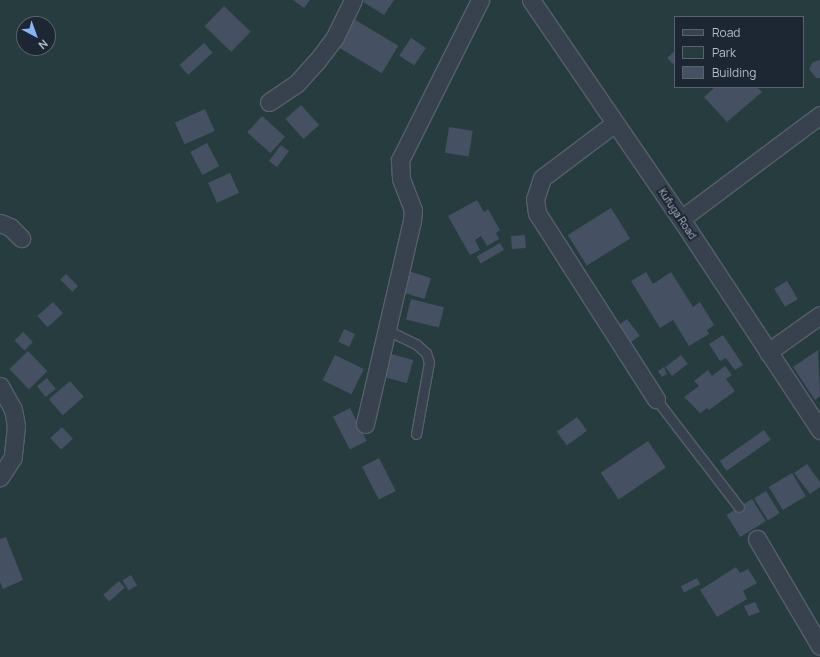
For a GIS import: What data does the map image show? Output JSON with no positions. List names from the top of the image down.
{
  "streets": {
    "street": ["Kufuga Road"]
  },
  "legend": ["Road", "Park", "Building"],
  "north": "bottom right"
}
